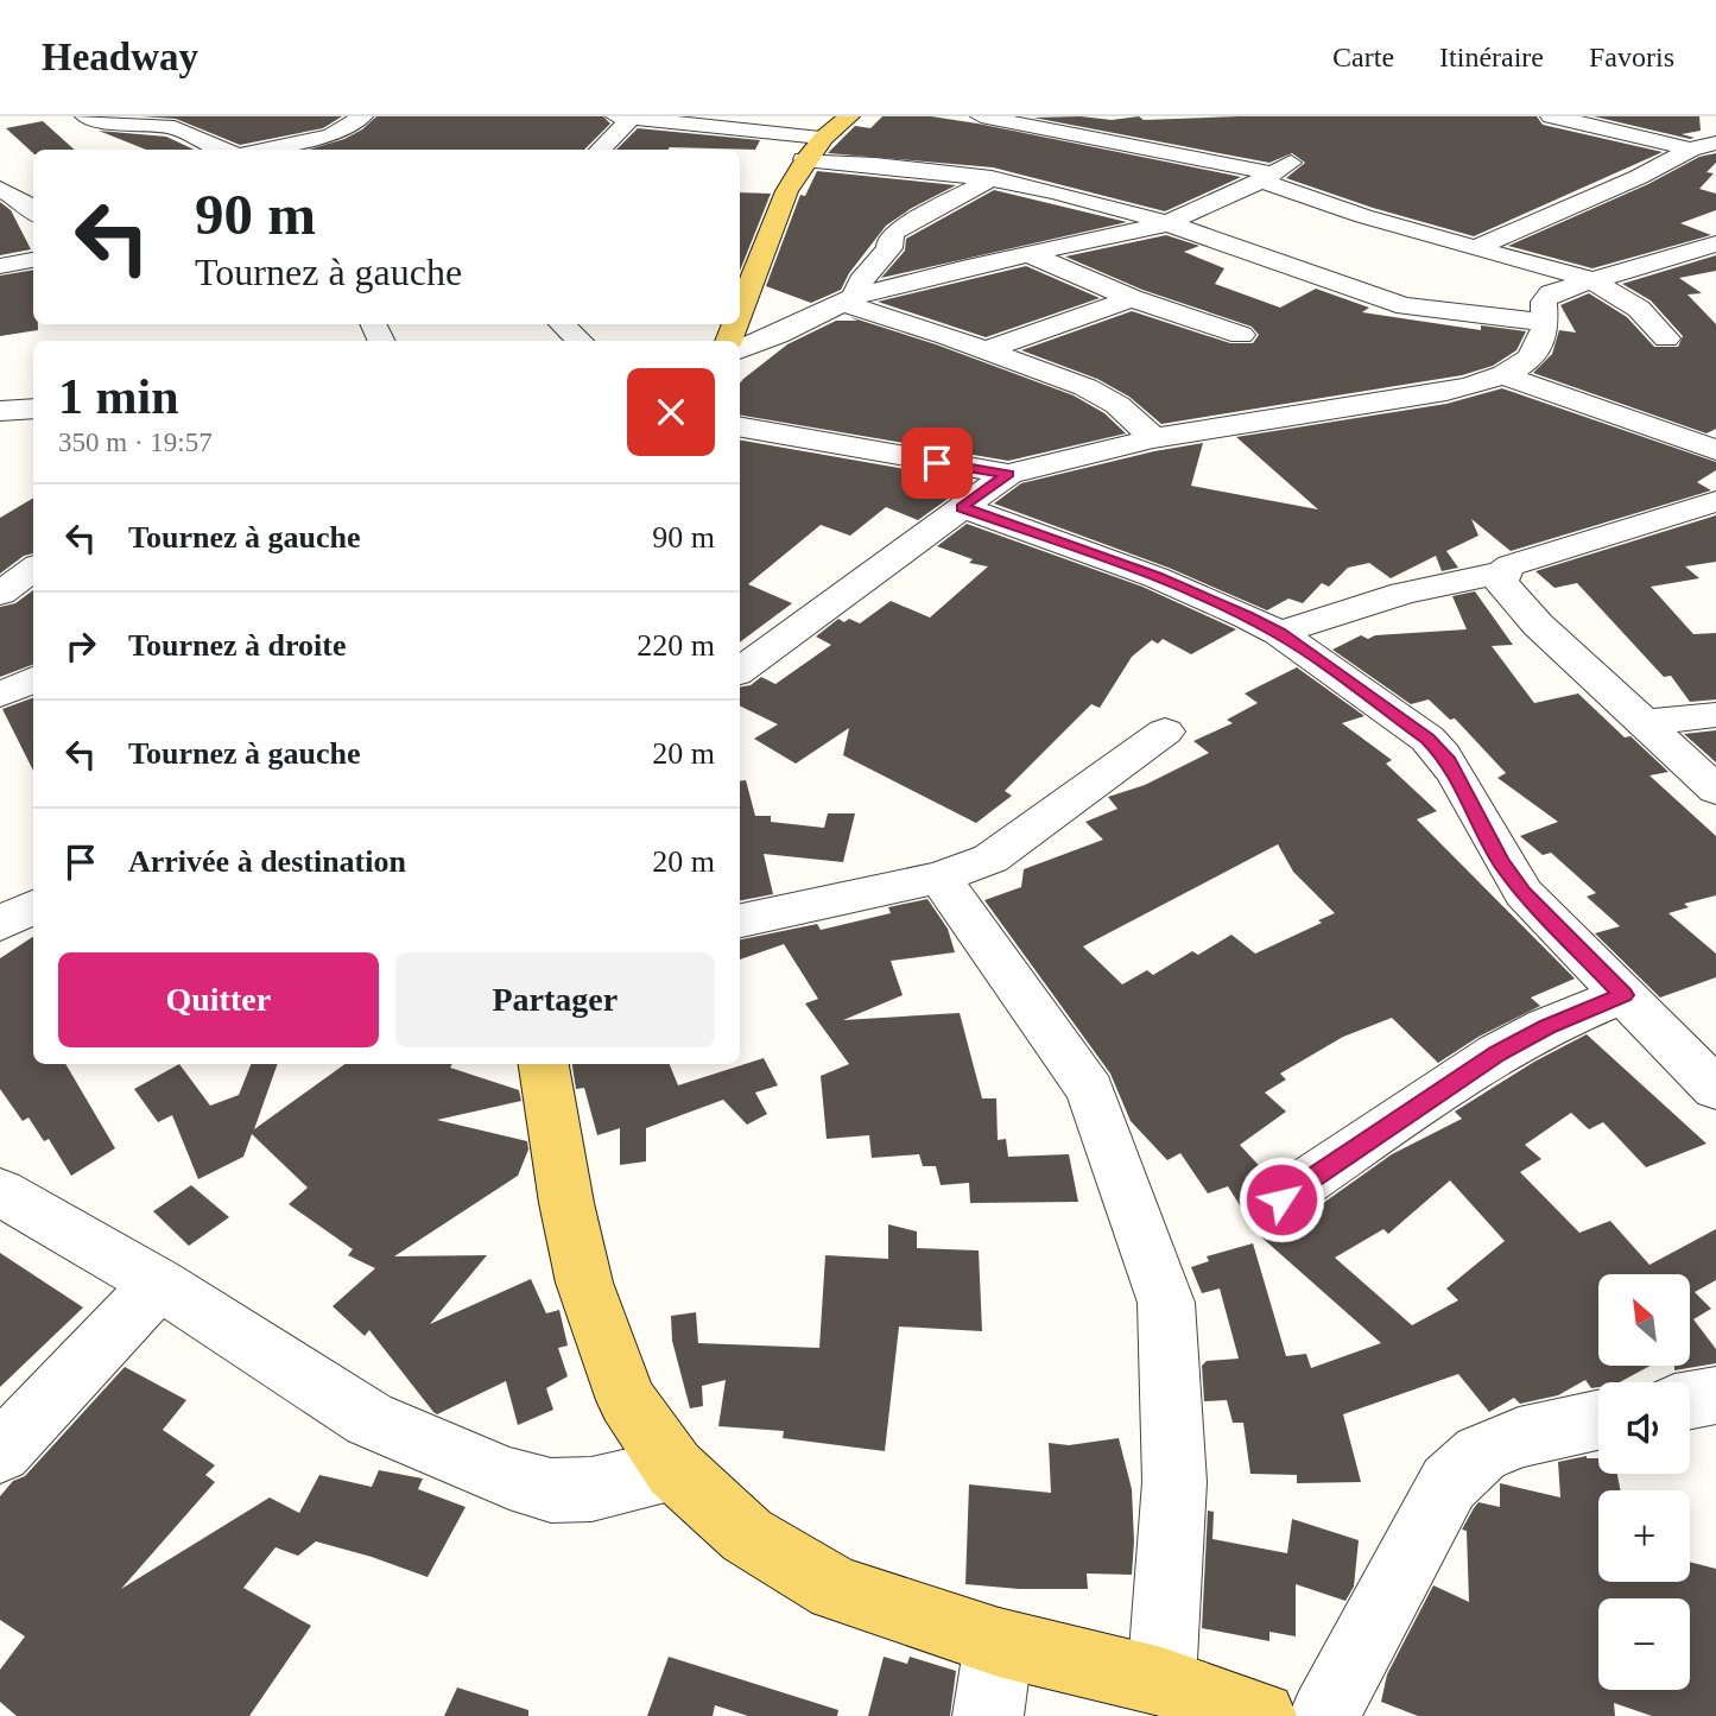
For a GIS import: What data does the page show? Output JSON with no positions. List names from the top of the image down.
{
  "north": "top left",
  "page": {
    "header": "Headway",
    "nav": ["Carte", "Itinéraire", "Favoris"],
    "turn": ["90 m", "Tournez à gauche"],
    "heading": ["1 min", "350 m · 19:57"],
    "list": [
      {
        "name": "Tournez à gauche",
        "value": "90 m"
      },
      {
        "name": "Tournez à droite",
        "value": "220 m"
      },
      {
        "name": "Tournez à gauche",
        "value": "20 m"
      },
      {
        "name": "Arrivée à destination",
        "value": "20 m"
      }
    ],
    "buttons": ["Quitter", "Partager"],
    "map_buttons": ["+", "−"]
  }
}
